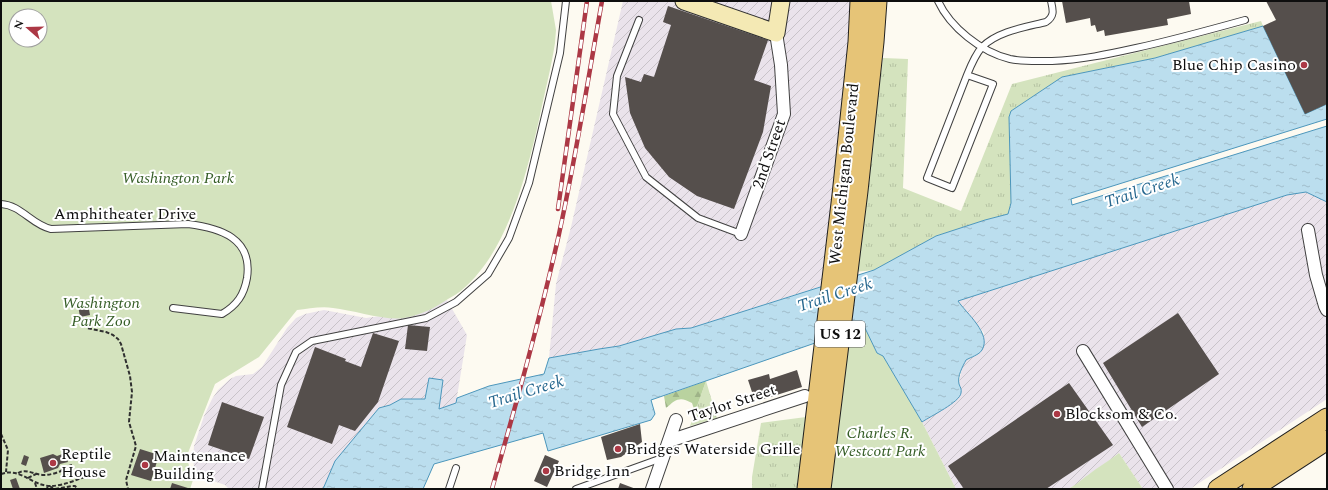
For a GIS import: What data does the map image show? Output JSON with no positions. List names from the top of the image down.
{
  "streets": {
    "main road": ["West Michigan Boulevard", "US 12"],
    "street": ["2nd Street", "Taylor Street"],
    "lane": ["Amphitheater Drive"]
  },
  "water": ["Trail Creek"],
  "parks": ["Washington Park", "Washington Park Zoo", "Charles R. Westcott Park"],
  "places": [
    "Blue Chip Casino",
    "Blocksom & Co.",
    "Bridges Waterside Grille",
    "Reptile House",
    "Maintenance Building",
    "Bridge Inn"
  ],
  "north": "left"
}
